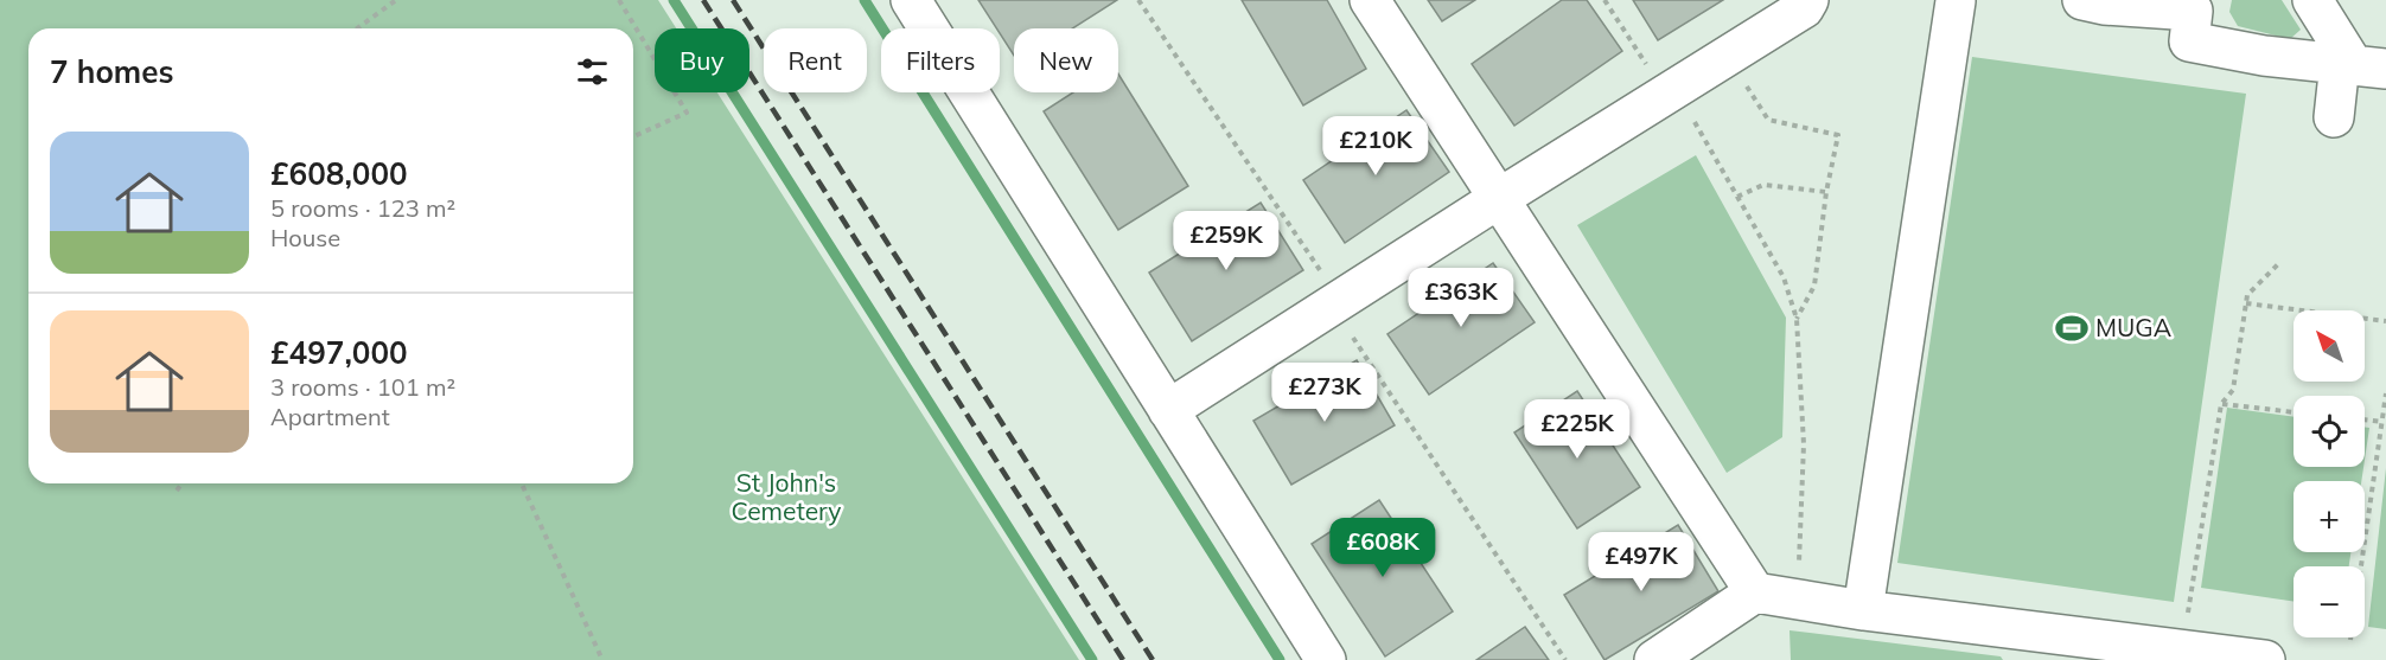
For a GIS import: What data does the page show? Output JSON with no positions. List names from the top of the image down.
{
  "parks": ["St John's Cemetery"],
  "places": {
    "sports": ["MUGA"]
  },
  "north": "top left",
  "page": {
    "chip": [
      "Buy",
      "Rent",
      "Filters",
      "New"
    ],
    "heading": "7 homes",
    "list": [
      {
        "name": "£608,000",
        "note": "5 rooms · 123 m² · House"
      },
      {
        "name": "£497,000",
        "note": "3 rooms · 101 m² · Apartment"
      }
    ],
    "price": [
      "£210K",
      "£259K",
      "£363K",
      "£273K",
      "£225K",
      "£608K",
      "£497K"
    ],
    "map_buttons": ["+", "−"]
  }
}
